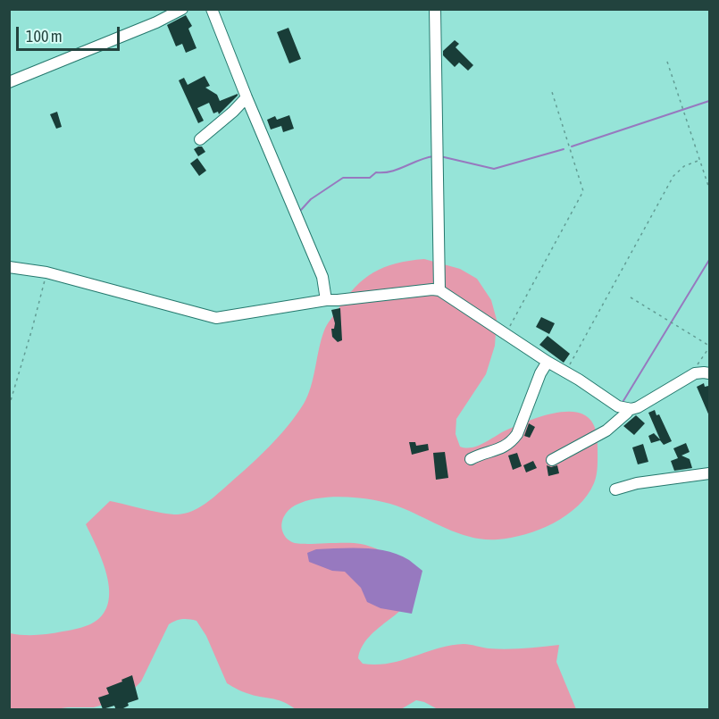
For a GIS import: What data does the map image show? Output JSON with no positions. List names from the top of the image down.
{
  "scale_bar": "100 m"
}
